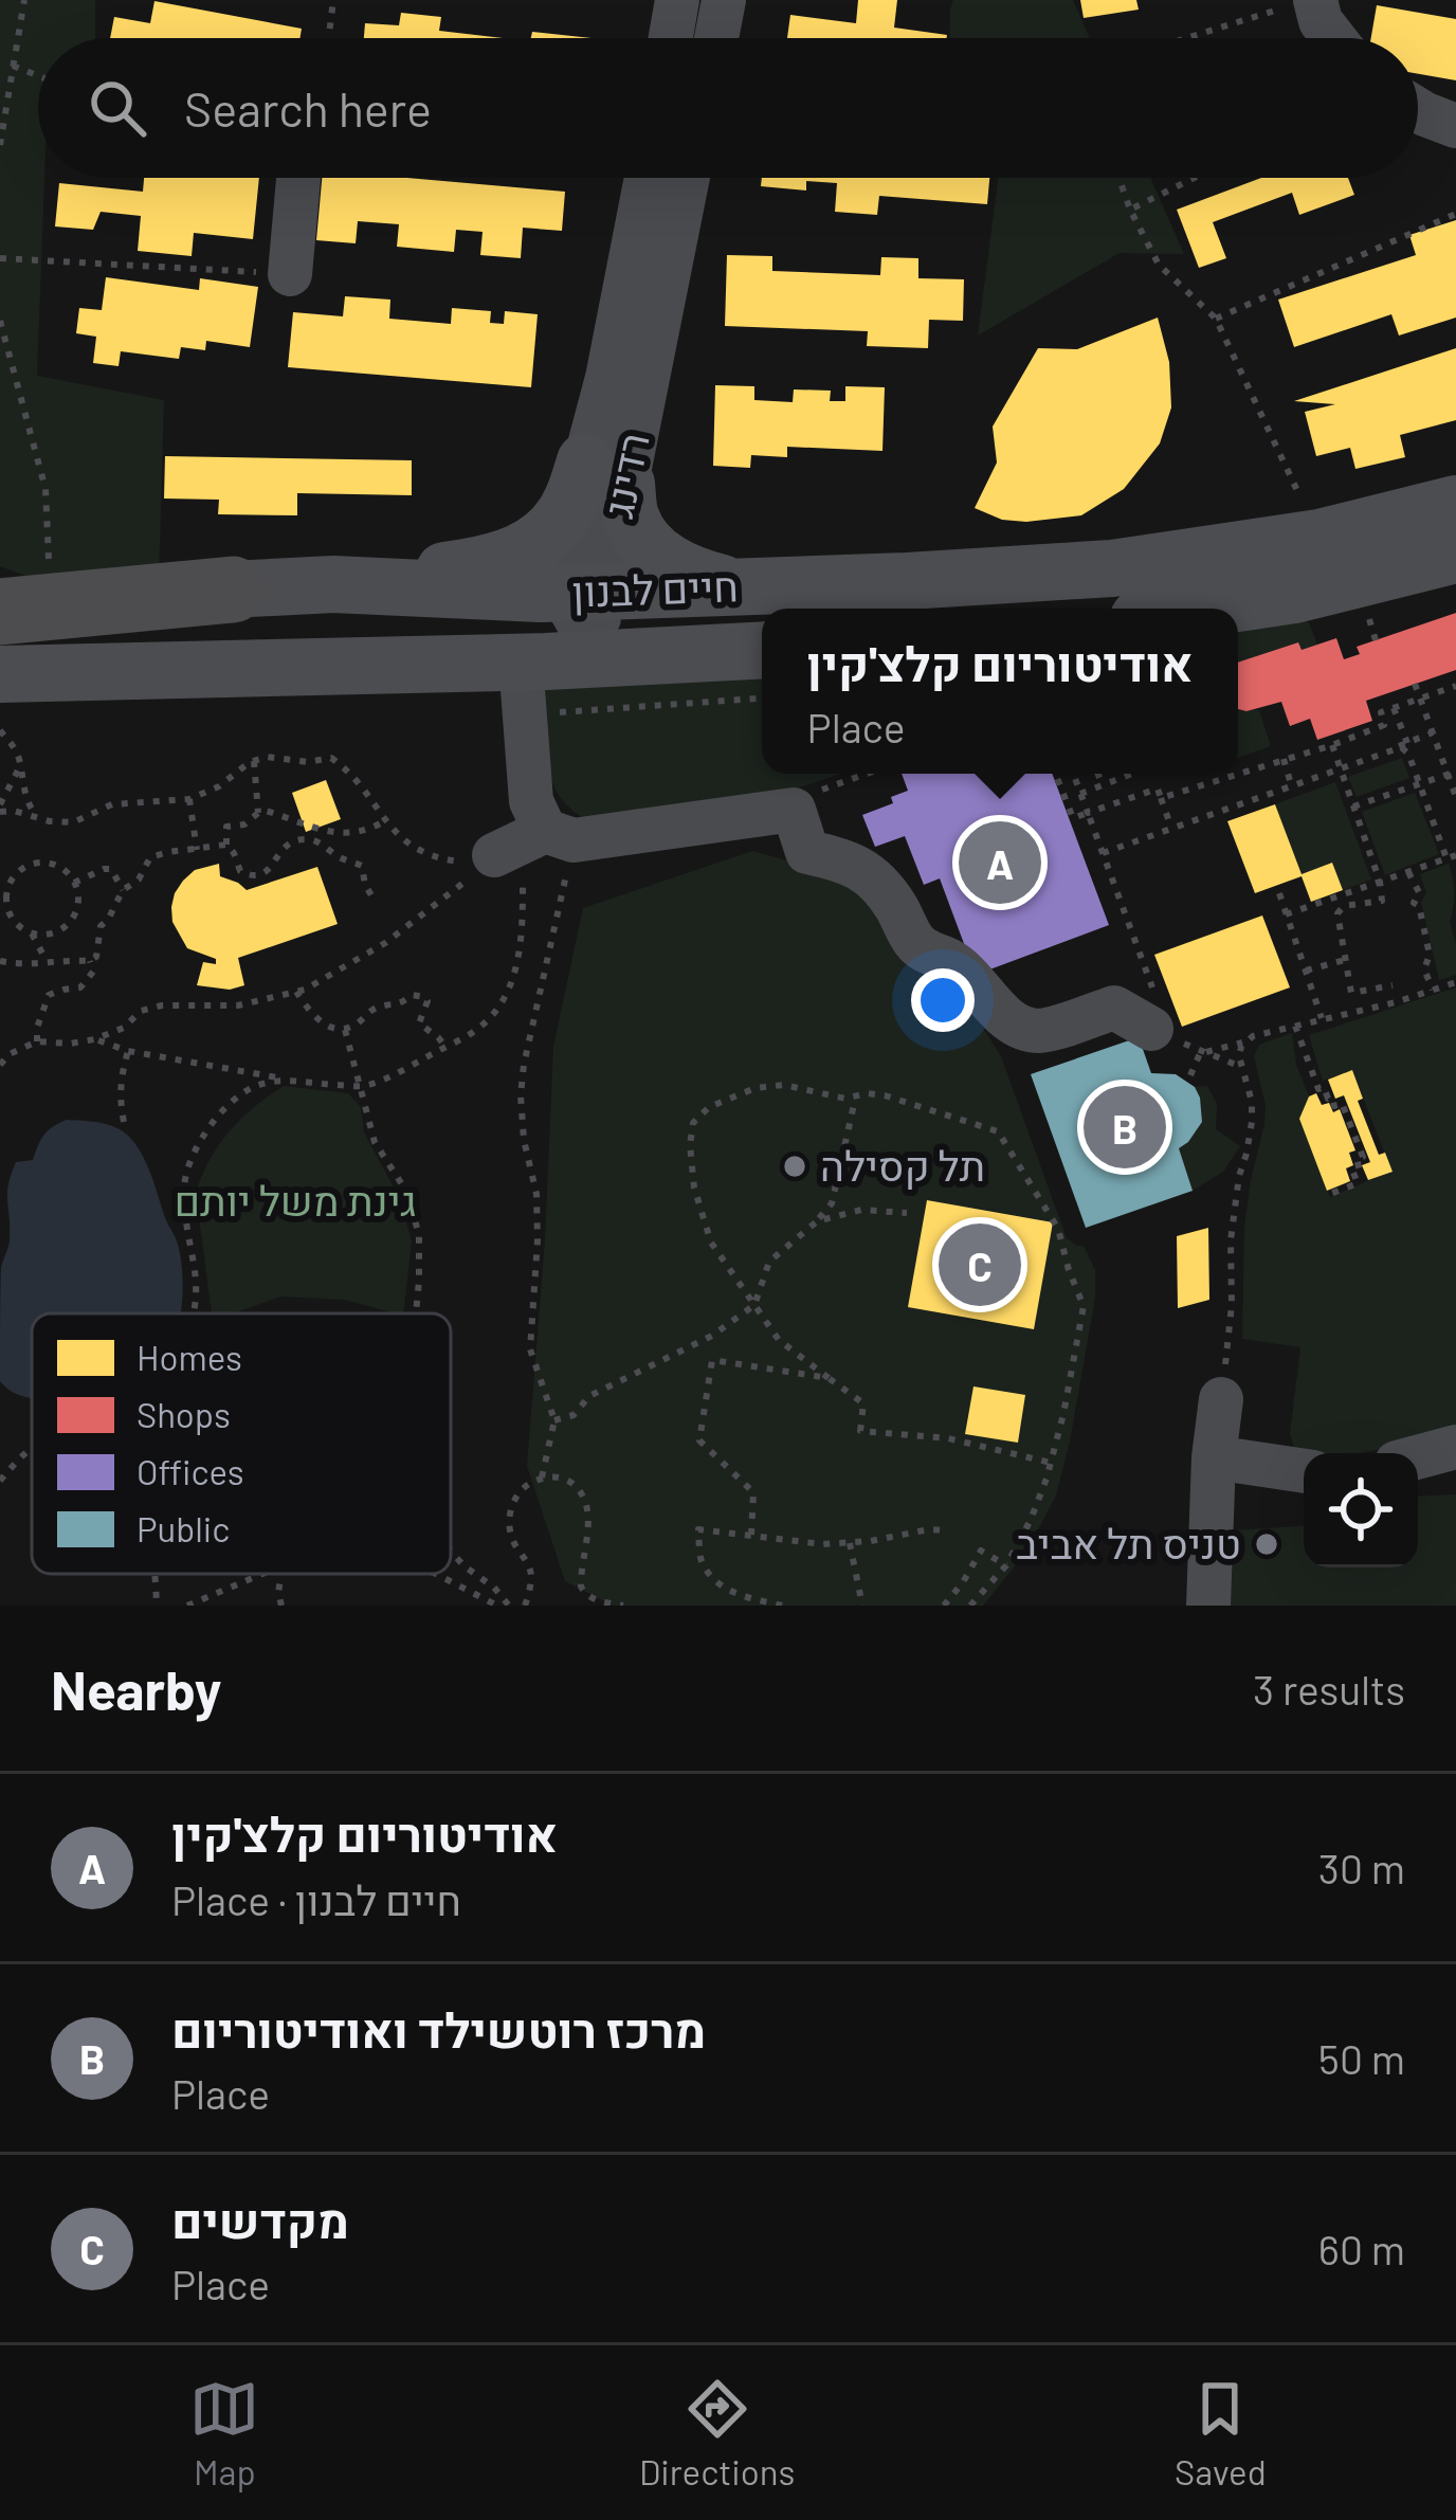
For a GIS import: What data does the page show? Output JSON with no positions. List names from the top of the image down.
{
  "streets": {
    "main road": ["חיים לבנון"],
    "street": ["רדינג"]
  },
  "crossings": [
    ["רדינג", "חיים לבנון"]
  ],
  "parks": ["גינת משל יותם"],
  "places": ["תל קסילה", "טניס תל אביב"],
  "legend": [
    "Homes",
    "Shops",
    "Offices",
    "Public"
  ],
  "page": {
    "search": "Search here",
    "popup": ["אודיטוריום קלצ'קין", "Place"],
    "pins": ["A", "B", "C"],
    "heading": ["Nearby", "3 results"],
    "list": [
      {
        "mark": "A",
        "name": "אודיטוריום קלצ'קין",
        "note": "Place · חיים לבנון",
        "value": "30 m"
      },
      {
        "mark": "B",
        "name": "מרכז רוטשילד ואודיטוריום",
        "note": "Place",
        "value": "50 m"
      },
      {
        "mark": "C",
        "name": "מקדשים",
        "note": "Place",
        "value": "60 m"
      }
    ],
    "nav": ["Map", "Directions", "Saved"]
  }
}
